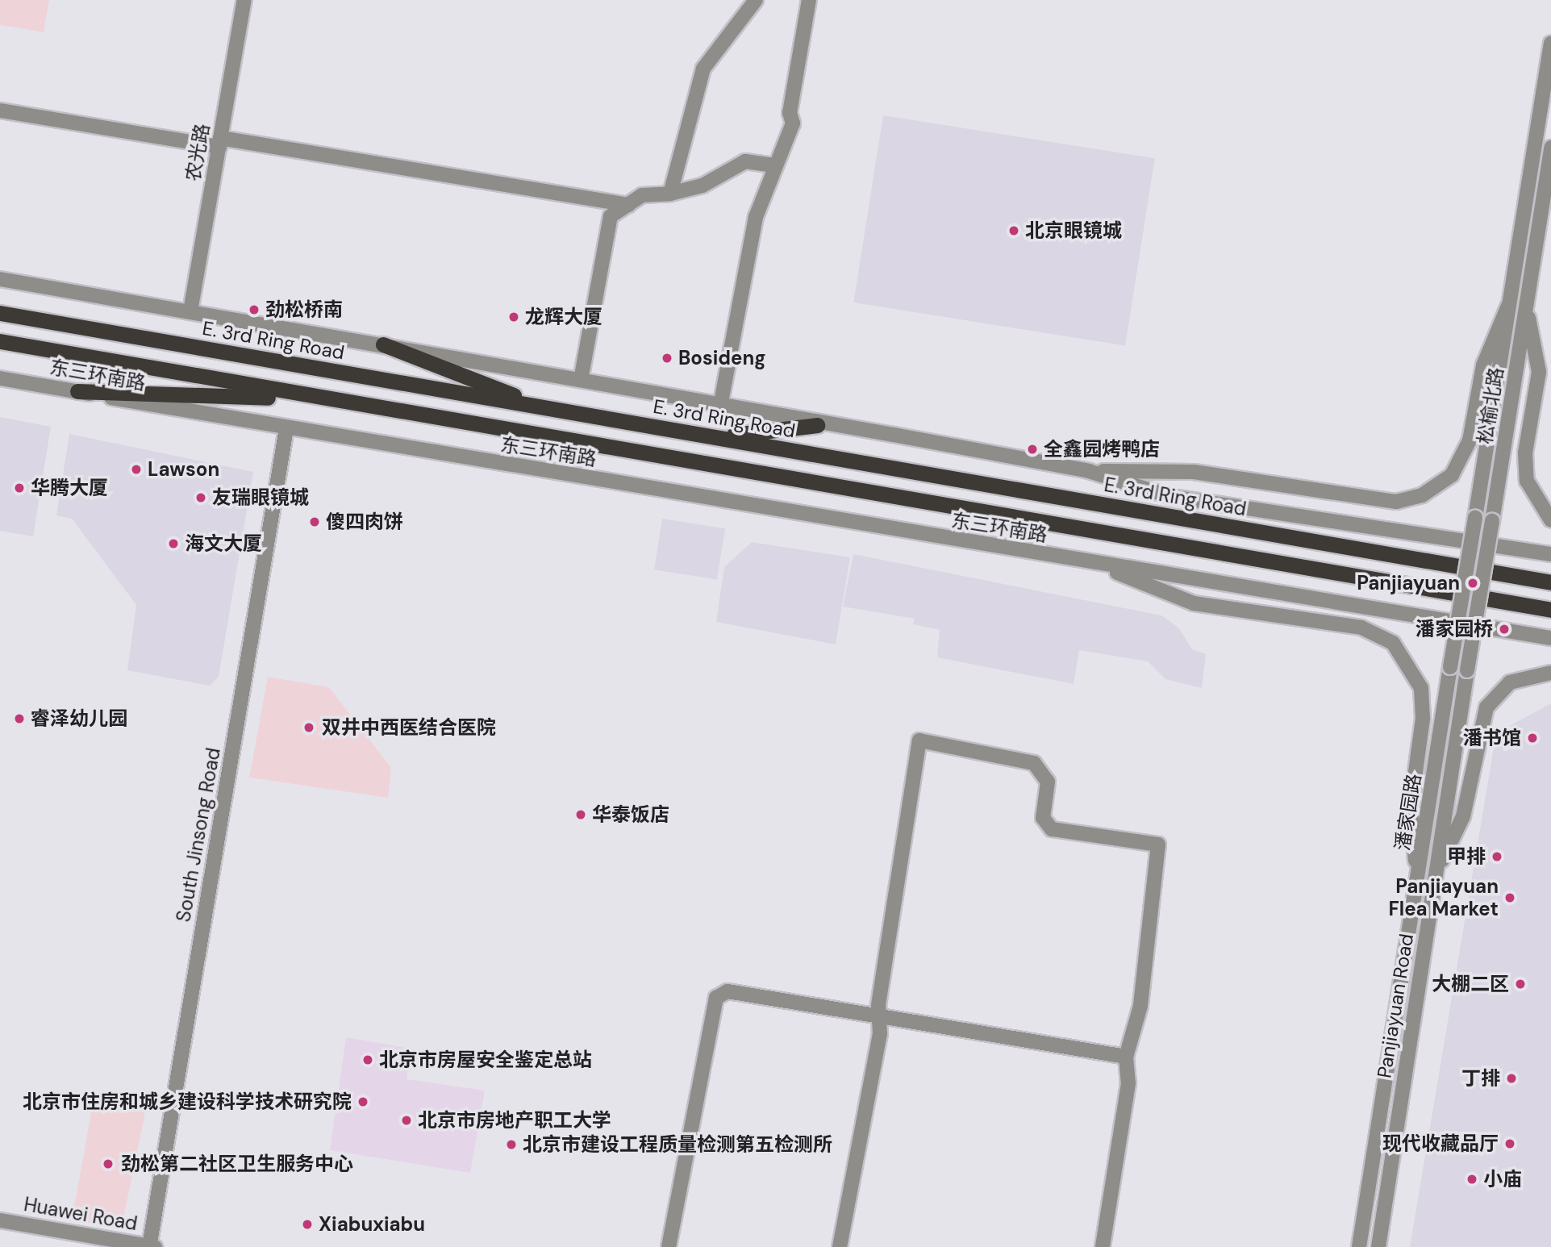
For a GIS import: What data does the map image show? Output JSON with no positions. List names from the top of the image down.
{
  "streets": {
    "highway": ["E. 3rd Ring Road"],
    "street": [
      "农光路",
      "东三环南路",
      "松榆北路",
      "潘家园路",
      "South Jinsong Road",
      "Panjiayuan Road",
      "Huawei Road"
    ]
  },
  "crossings": [
    ["东三环南路", "South Jinsong Road"],
    ["松榆北路", "潘家园路"],
    ["松榆北路", "Panjiayuan Road"],
    ["South Jinsong Road", "Huawei Road"]
  ],
  "places": [
    "北京眼镜城",
    "劲松桥南",
    "龙辉大厦",
    "Bosideng",
    "全鑫园烤鸭店",
    "Lawson",
    "华腾大厦",
    "友瑞眼镜城",
    "傻四肉饼",
    "海文大厦",
    "Panjiayuan",
    "潘家园桥",
    "睿泽幼儿园",
    "双井中西医结合医院",
    "潘书馆",
    "华泰饭店",
    "甲排",
    "Panjiayuan Flea Market",
    "大棚二区",
    "北京市房屋安全鉴定总站",
    "丁排",
    "北京市住房和城乡建设科学技术研究院",
    "北京市房地产职工大学",
    "现代收藏品厅",
    "北京市建设工程质量检测第五检测所",
    "劲松第二社区卫生服务中心",
    "小庙",
    "Xiabuxiabu"
  ]
}
